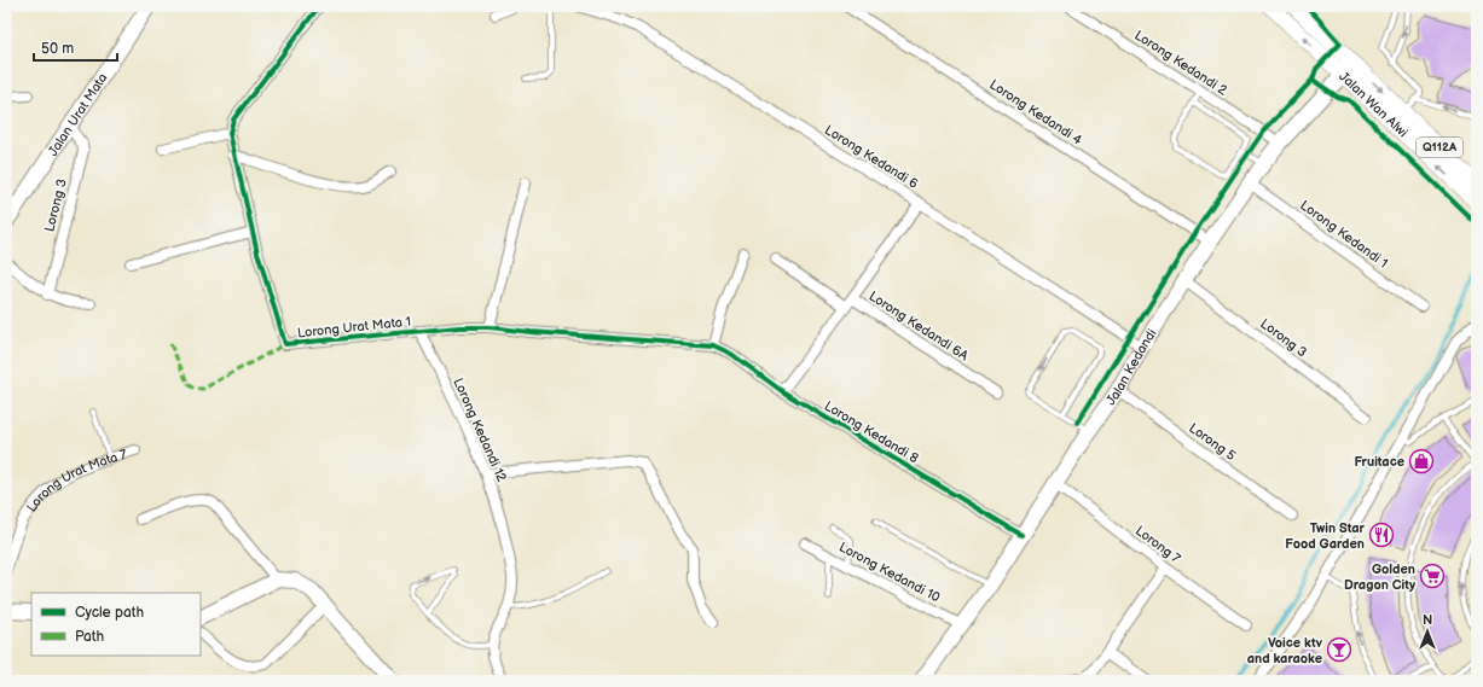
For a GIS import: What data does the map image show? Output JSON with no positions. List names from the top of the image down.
{
  "streets": {
    "main road": ["Jalan Wan Alwi", "Q112A"],
    "street": [
      "Lorong Kedandi 2",
      "Lorong Kedandi 4",
      "Jalan Urat Mata",
      "Lorong Kedandi 6",
      "Lorong 3",
      "Lorong Kedandi 1",
      "Lorong Kedandi 6A",
      "Lorong Urat Mata 1",
      "Jalan Kedandi",
      "Lorong Kedandi 12",
      "Lorong Kedandi 8",
      "Lorong 5",
      "Lorong Urat Mata 7",
      "Lorong 7",
      "Lorong Kedandi 10"
    ]
  },
  "crossings": [
    ["Lorong Kedandi 2", "Jalan Kedandi"],
    ["Jalan Wan Alwi", "Jalan Kedandi"],
    ["Lorong Kedandi 4", "Jalan Kedandi"],
    ["Jalan Urat Mata", "Lorong 3"],
    ["Lorong Kedandi 6", "Lorong Kedandi 6A"],
    ["Lorong Kedandi 6", "Jalan Kedandi"],
    ["Lorong 3", "Jalan Kedandi"],
    ["Lorong Kedandi 1", "Jalan Kedandi"],
    ["Lorong Urat Mata 1", "Lorong Kedandi 12"],
    ["Lorong Urat Mata 1", "Lorong Kedandi 8"],
    ["Jalan Kedandi", "Lorong Kedandi 8"],
    ["Jalan Kedandi", "Lorong 5"],
    ["Jalan Kedandi", "Lorong 7"],
    ["Jalan Kedandi", "Lorong Kedandi 10"]
  ],
  "places": {
    "shop": ["Fruitace"],
    "restaurant": ["Twin Star Food Garden"],
    "supermarket": ["Golden Dragon City"],
    "bar": ["Voice ktv and karaoke"]
  },
  "legend": ["Cycle path", "Path"],
  "scale_bar": "50 m",
  "north": "top"
}
